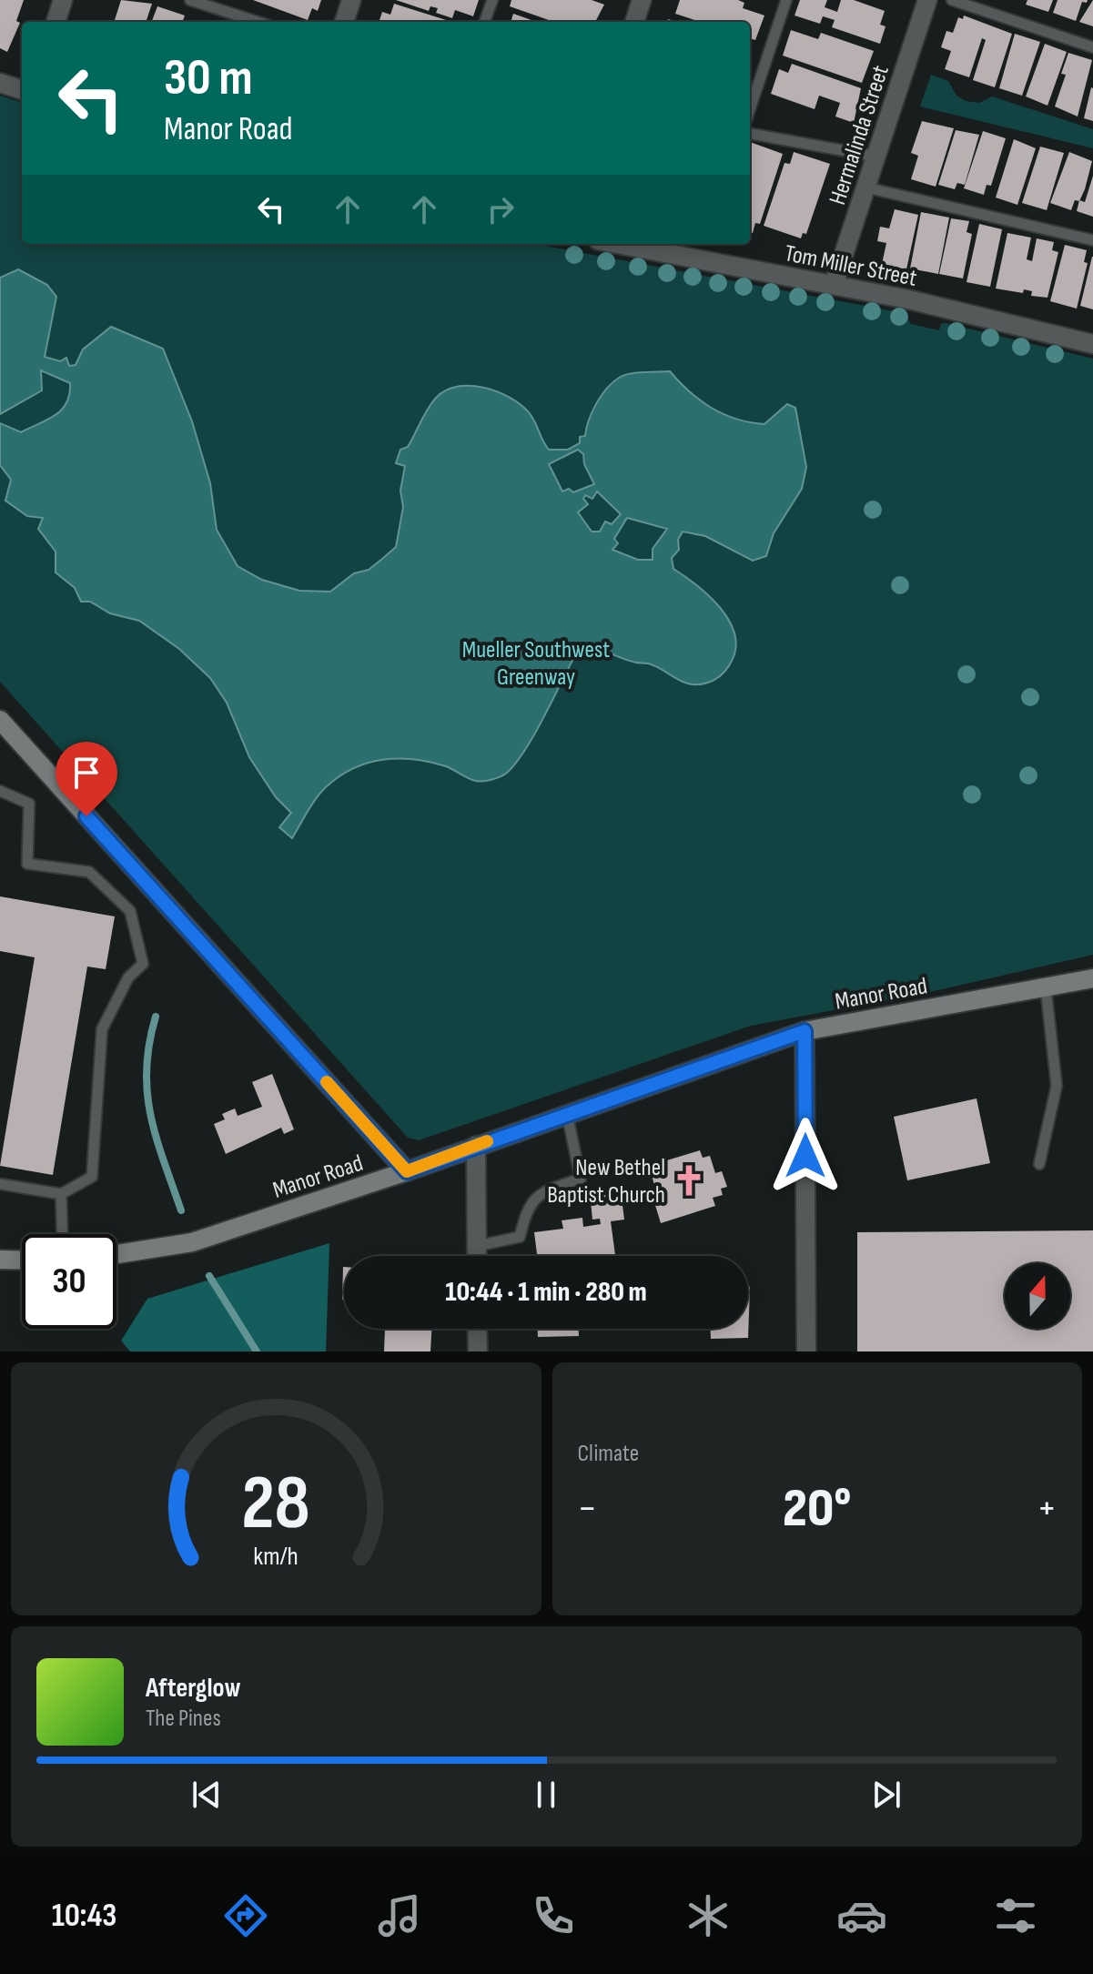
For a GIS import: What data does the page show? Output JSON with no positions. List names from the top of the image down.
{
  "streets": {
    "main road": ["Manor Road"],
    "street": ["Hermalinda Street", "Tom Miller Street"]
  },
  "crossings": [
    ["Hermalinda Street", "Tom Miller Street"]
  ],
  "parks": ["Mueller Southwest Greenway"],
  "places": {
    "church": ["New Bethel Baptist Church"]
  },
  "north": "top",
  "page": {
    "turn": ["30 m", "Manor Road"],
    "limit": "30",
    "trip": "10:44 · 1 min · 280 m",
    "tile": "Climate",
    "heat": ["−", "20°", "+"],
    "song": ["Afterglow", "The Pines"],
    "tabs": "10:43",
    "gauge": ["28", "km/h"]
  }
}
